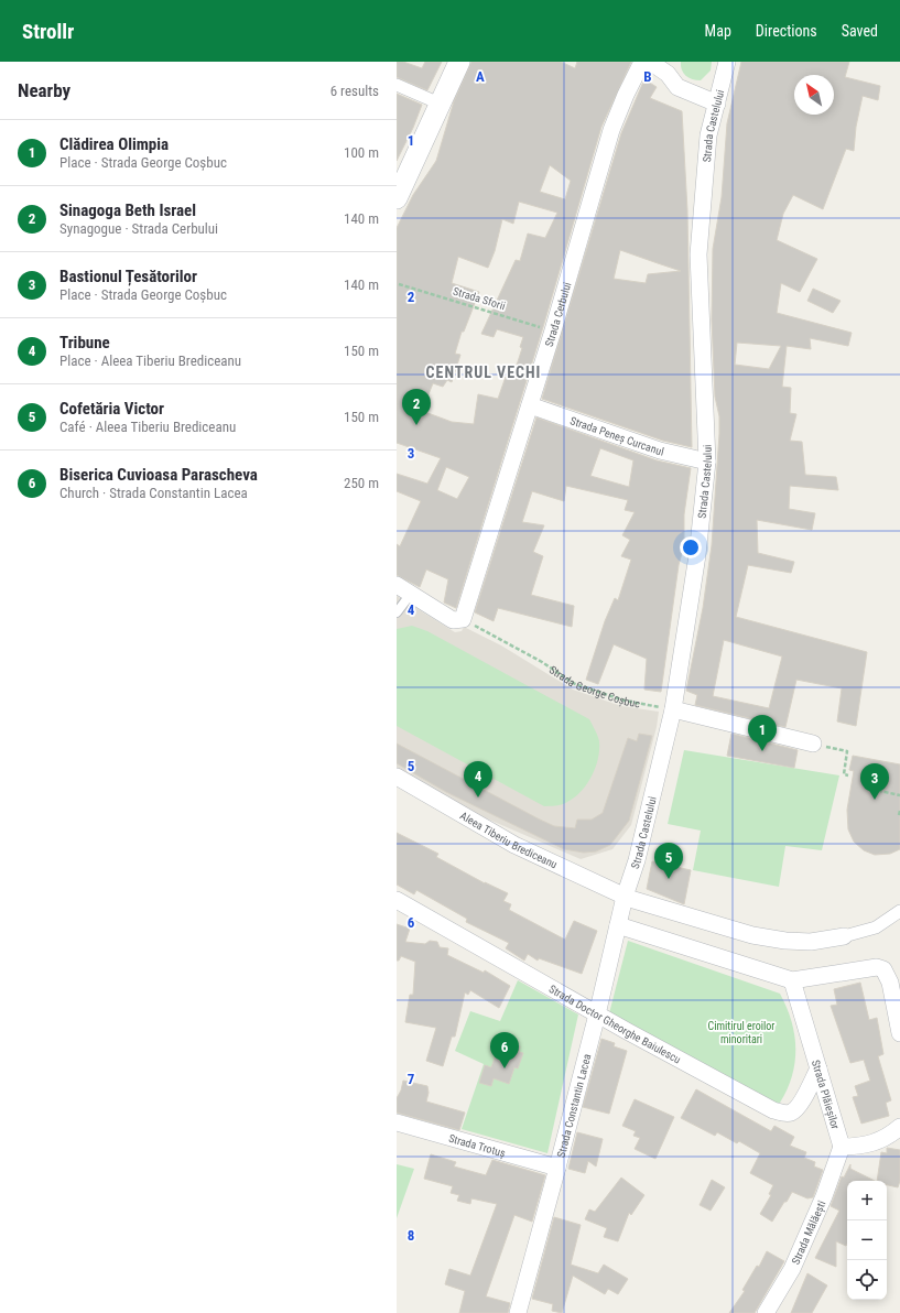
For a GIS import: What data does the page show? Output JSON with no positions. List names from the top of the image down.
{
  "streets": {
    "street": [
      "Strada Castelului",
      "Strada Cerbului",
      "Strada Peneș Curcanul",
      "Aleea Tiberiu Brediceanu",
      "Strada Doctor Gheorghe Baiulescu",
      "Strada Plăieșilor",
      "Strada Constantin Lacea",
      "Strada Trotuș",
      "Strada Mălăești"
    ],
    "path": ["Strada Sforii", "Strada George Coșbuc"]
  },
  "crossings": [
    ["Strada Castelului", "Strada Peneș Curcanul"],
    ["Strada Castelului", "Strada George Coșbuc"],
    ["Strada Castelului", "Aleea Tiberiu Brediceanu"],
    ["Strada Castelului", "Strada Constantin Lacea"],
    ["Strada Sforii", "Strada Cerbului"],
    ["Strada Cerbului", "Strada Peneș Curcanul"],
    ["Strada Cerbului", "Strada George Coșbuc"],
    ["Aleea Tiberiu Brediceanu", "Strada Constantin Lacea"],
    ["Strada Doctor Gheorghe Baiulescu", "Strada Plăieșilor"],
    ["Strada Doctor Gheorghe Baiulescu", "Strada Constantin Lacea"],
    ["Strada Plăieșilor", "Strada Mălăești"],
    ["Strada Constantin Lacea", "Strada Trotuș"]
  ],
  "districts": ["CENTRUL VECHI"],
  "parks": ["Cimitirul eroilor minoritari"],
  "north": "top left",
  "page": {
    "header": "Strollr",
    "nav": ["Map", "Directions", "Saved"],
    "heading": ["Nearby", "6 results"],
    "list": [
      {
        "mark": "1",
        "name": "Clădirea Olimpia",
        "note": "Place · Strada George Coșbuc",
        "value": "100 m"
      },
      {
        "mark": "2",
        "name": "Sinagoga Beth Israel",
        "note": "Synagogue · Strada Cerbului",
        "value": "140 m"
      },
      {
        "mark": "3",
        "name": "Bastionul Țesătorilor",
        "note": "Place · Strada George Coșbuc",
        "value": "140 m"
      },
      {
        "mark": "4",
        "name": "Tribune",
        "note": "Place · Aleea Tiberiu Brediceanu",
        "value": "150 m"
      },
      {
        "mark": "5",
        "name": "Cofetăria Victor",
        "note": "Café · Aleea Tiberiu Brediceanu",
        "value": "150 m"
      },
      {
        "mark": "6",
        "name": "Biserica Cuvioasa Parascheva",
        "note": "Church · Strada Constantin Lacea",
        "value": "250 m"
      }
    ],
    "pins": [
      "2",
      "1",
      "4",
      "3",
      "5",
      "6"
    ],
    "map_buttons": ["+", "−"]
  },
  "grid": {
    "columns": ["A", "B"],
    "rows": [
      "1",
      "2",
      "3",
      "4",
      "5",
      "6",
      "7",
      "8"
    ]
  }
}
